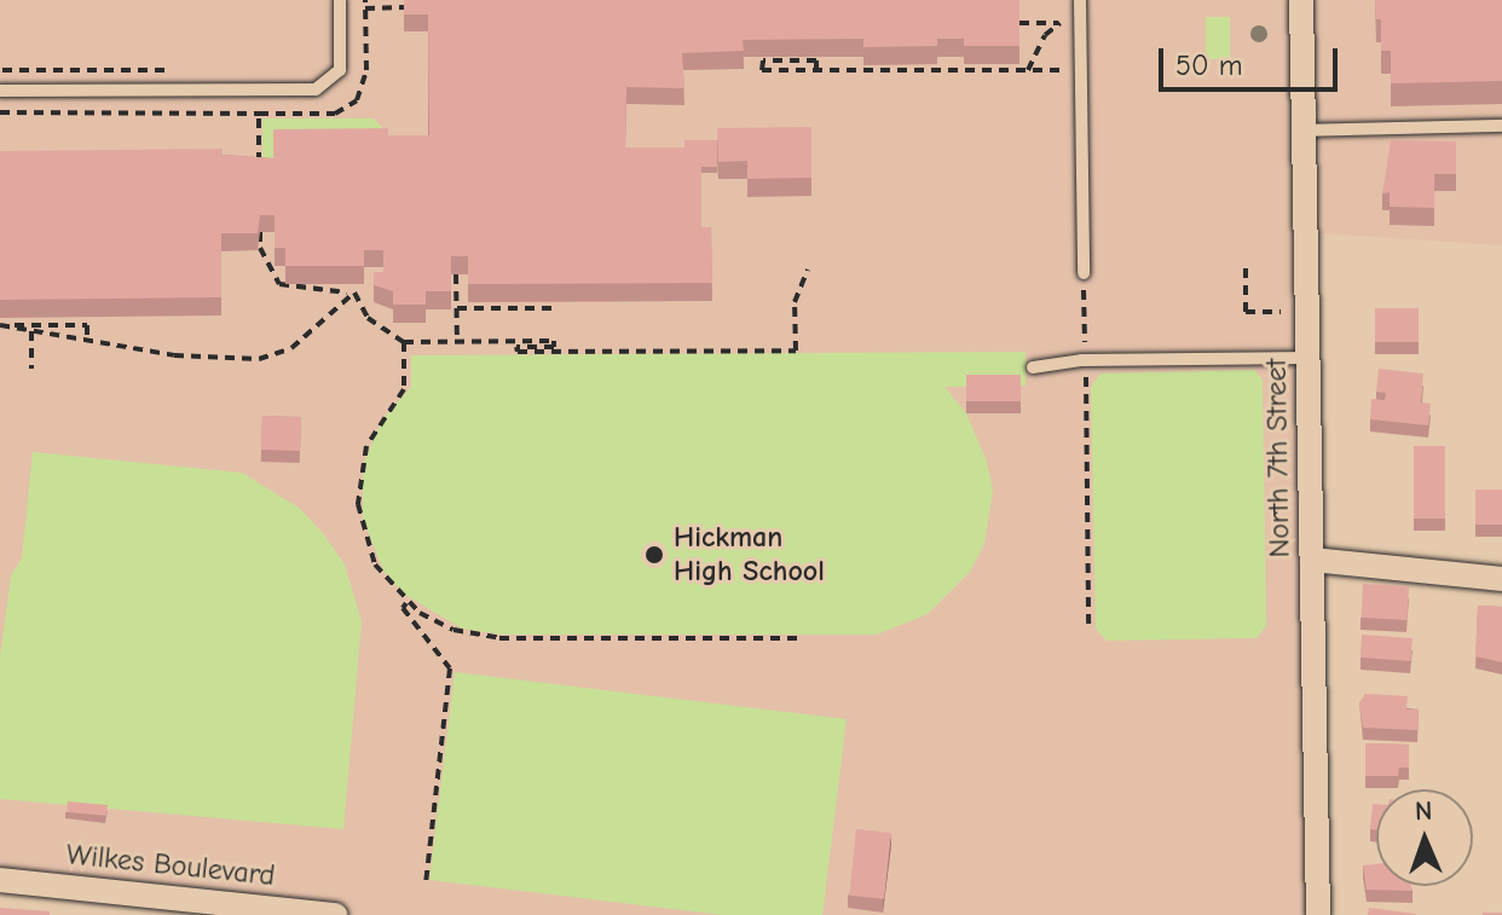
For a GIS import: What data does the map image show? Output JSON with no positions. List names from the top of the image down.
{
  "streets": {
    "street": ["North 7th Street", "Wilkes Boulevard"]
  },
  "places": ["Hickman High School"],
  "scale_bar": "50 m",
  "north": "top"
}
